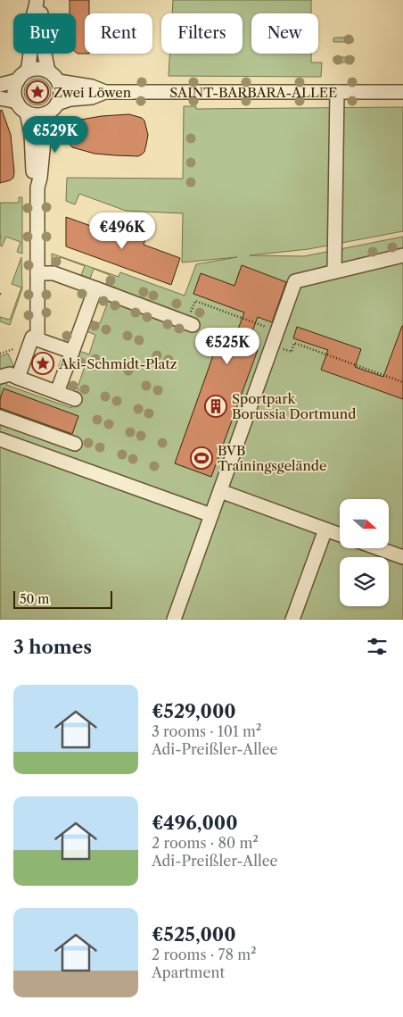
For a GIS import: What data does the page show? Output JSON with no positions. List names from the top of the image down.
{
  "streets": {
    "street": ["SAINT-BARBARA-ALLEE"]
  },
  "places": {
    "place": ["Zwei Löwen", "Aki-Schmidt-Platz"],
    "building": ["Sportpark Borussia Dortmund"],
    "sports": ["BVB Trainingsgelände"]
  },
  "scale_bar": "50 m",
  "north": "right",
  "page": {
    "chip": [
      "Buy",
      "Rent",
      "Filters",
      "New"
    ],
    "price": ["€529K", "€496K", "€525K"],
    "scale": "50 m",
    "heading": "3 homes",
    "list": [
      {
        "name": "€529,000",
        "note": "3 rooms · 101 m² · Adi-Preißler-Allee"
      },
      {
        "name": "€496,000",
        "note": "2 rooms · 80 m² · Adi-Preißler-Allee"
      },
      {
        "name": "€525,000",
        "note": "2 rooms · 78 m² · Apartment"
      }
    ]
  }
}
